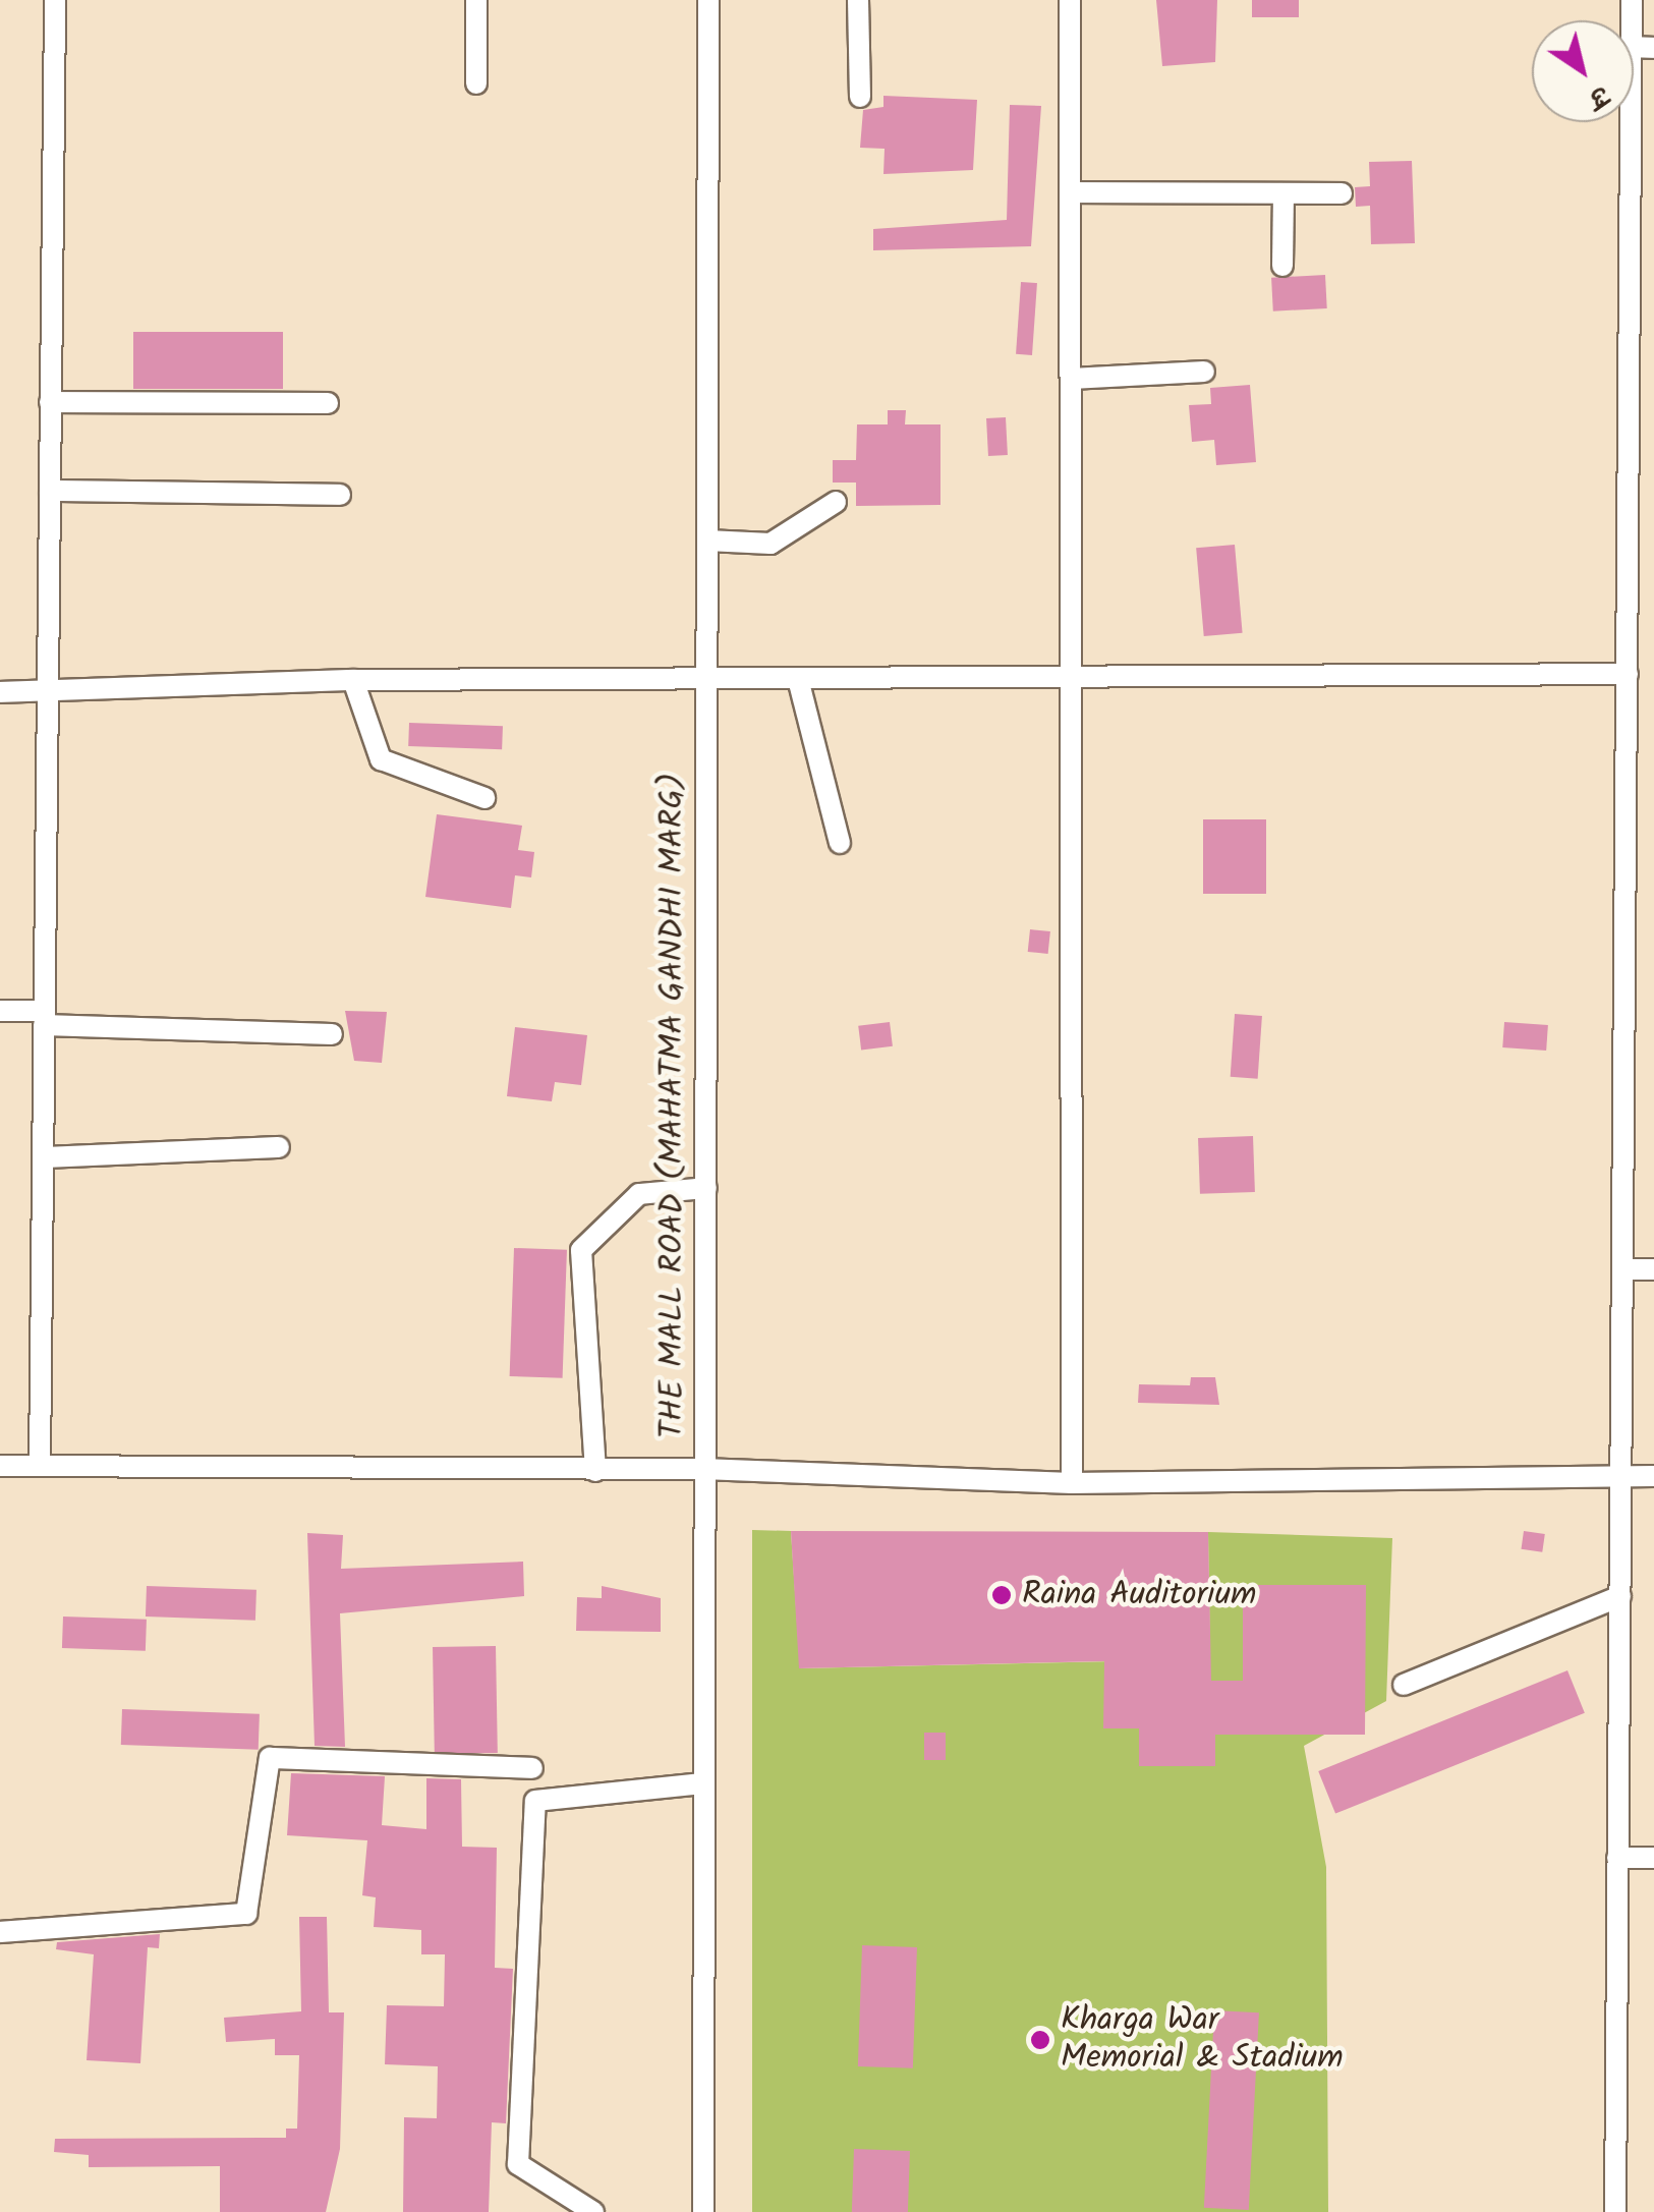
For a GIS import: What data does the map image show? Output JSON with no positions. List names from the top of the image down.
{
  "streets": {
    "street": ["THE MALL ROAD (MAHATMA GANDHI MARG)"]
  },
  "places": ["Raina Auditorium", "Kharga War Memorial & Stadium"],
  "north": "bottom right"
}
